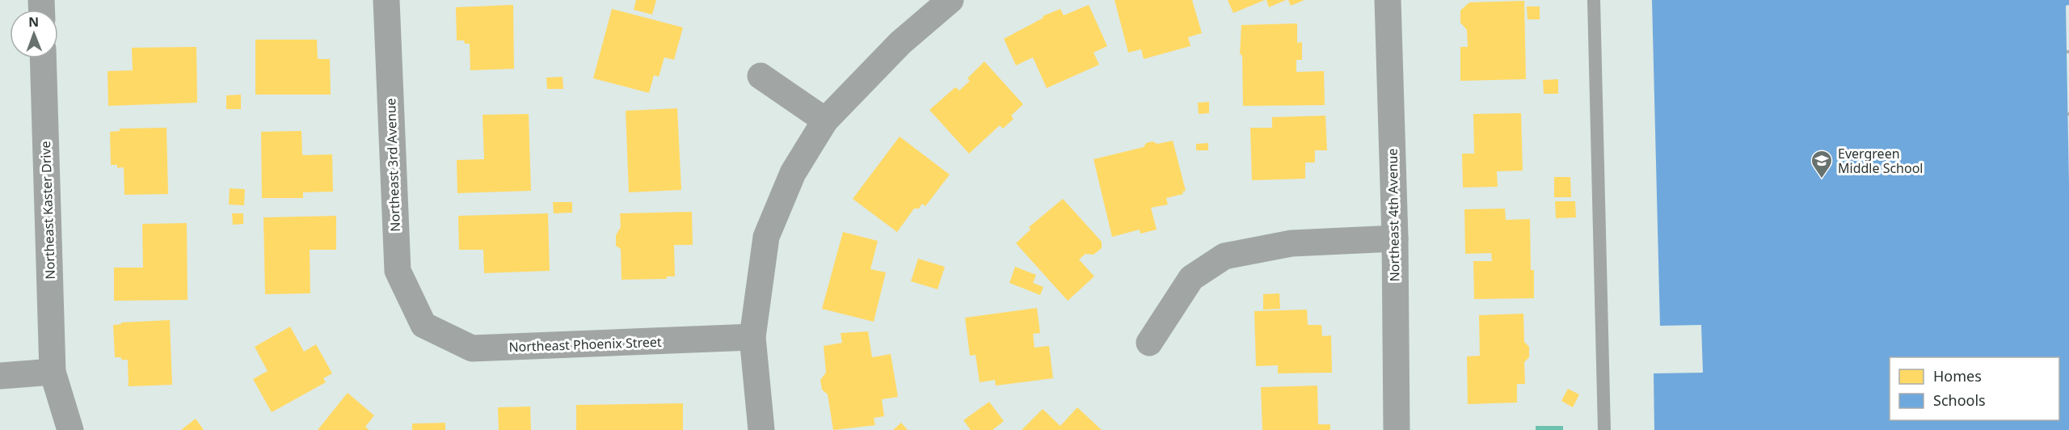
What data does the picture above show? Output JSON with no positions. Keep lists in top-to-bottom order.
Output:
{
  "streets": {
    "street": [
      "Northeast 3rd Avenue",
      "Northeast Kaster Drive",
      "Northeast 4th Avenue",
      "Northeast Phoenix Street"
    ]
  },
  "crossings": [
    ["Northeast 3rd Avenue", "Northeast Phoenix Street"]
  ],
  "places": {
    "school or university": ["Evergreen Middle School"]
  },
  "legend": ["Homes", "Schools"],
  "north": "top"
}
